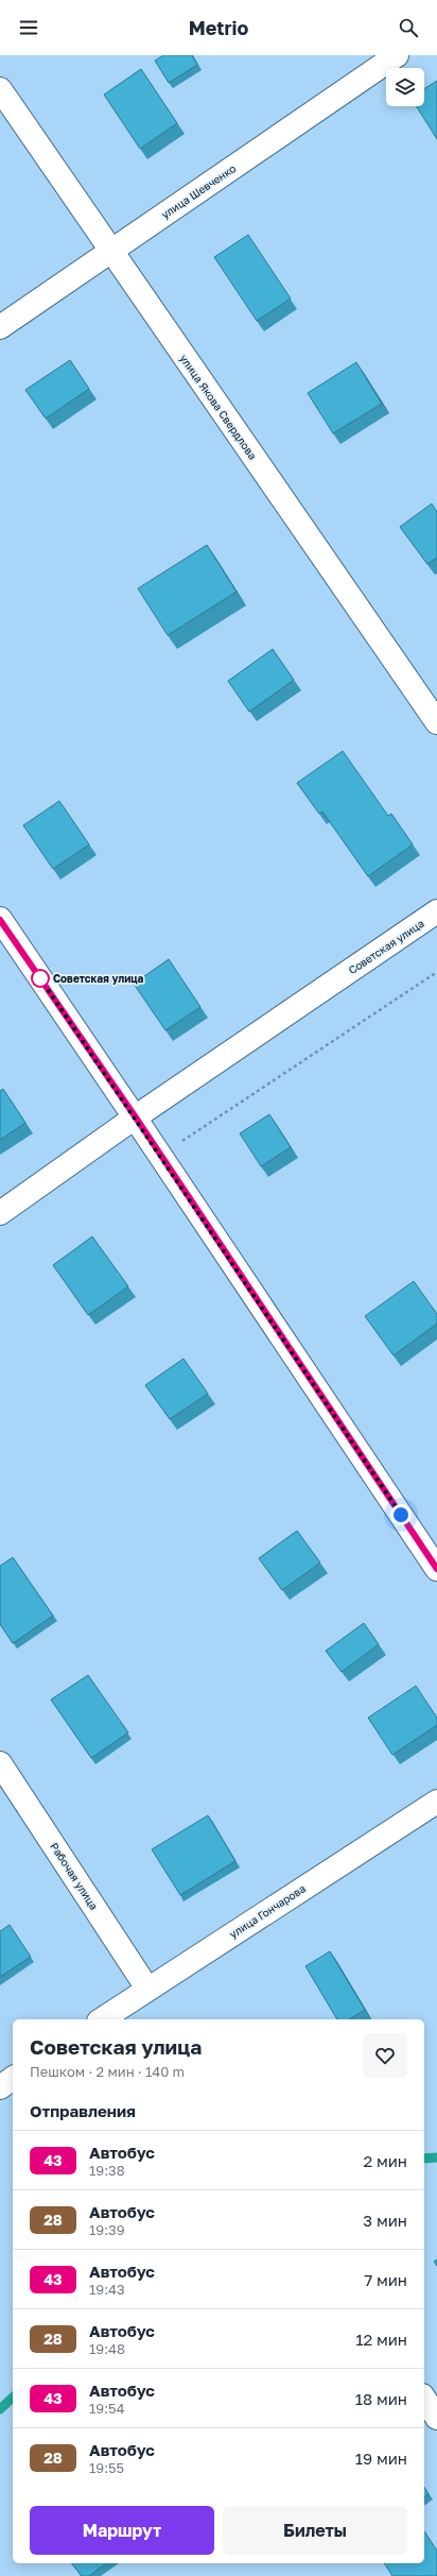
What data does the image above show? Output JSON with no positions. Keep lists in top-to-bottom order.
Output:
{
  "streets": {
    "street": [
      "улица Шевченко",
      "улица Якова Свердлова",
      "Советская улица",
      "Рабочая улица",
      "улица Гончарова"
    ]
  },
  "crossings": [
    ["улица Шевченко", "улица Якова Свердлова"],
    ["Рабочая улица", "улица Гончарова"]
  ],
  "places": ["Советская улица"],
  "lines": ["bus line 43"],
  "page": {
    "header": "Metrio",
    "heading": [
      ["Советская улица", "Пешком · 2 мин · 140 m"],
      "Отправления"
    ],
    "list": [
      {
        "mark": "43",
        "name": "Автобус",
        "note": "19:38",
        "value": "2 мин"
      },
      {
        "mark": "28",
        "name": "Автобус",
        "note": "19:39",
        "value": "3 мин"
      },
      {
        "mark": "43",
        "name": "Автобус",
        "note": "19:43",
        "value": "7 мин"
      },
      {
        "mark": "28",
        "name": "Автобус",
        "note": "19:48",
        "value": "12 мин"
      },
      {
        "mark": "43",
        "name": "Автобус",
        "note": "19:54",
        "value": "18 мин"
      },
      {
        "mark": "28",
        "name": "Автобус",
        "note": "19:55",
        "value": "19 мин"
      }
    ],
    "buttons": ["Маршрут", "Билеты"]
  }
}
